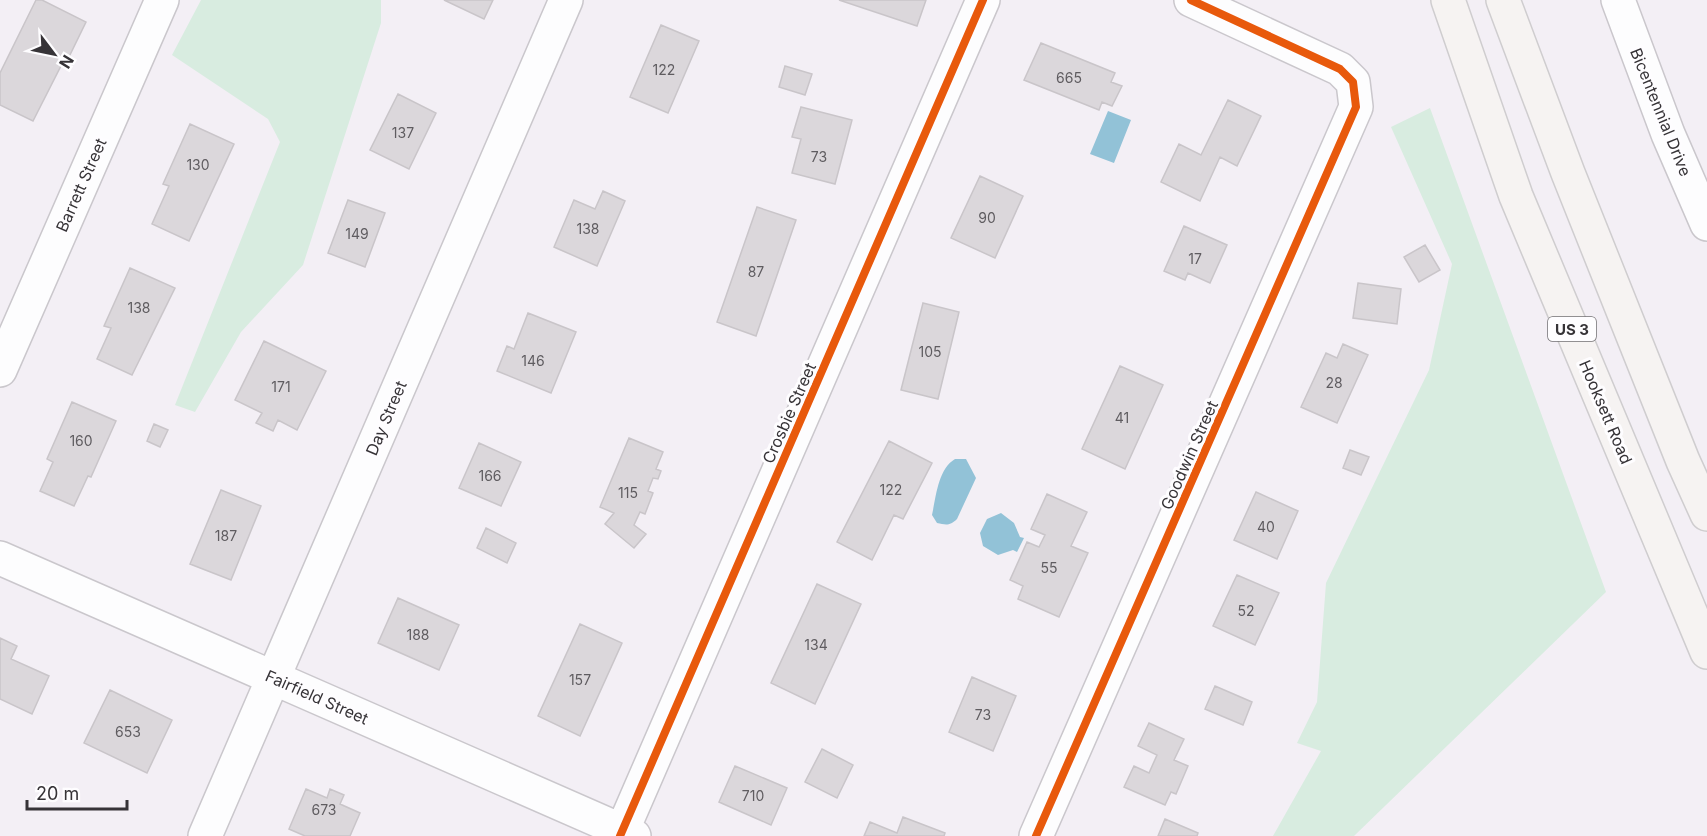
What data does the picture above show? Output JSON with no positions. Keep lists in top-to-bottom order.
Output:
{
  "streets": {
    "main road": ["US 3", "Hooksett Road"],
    "street": [
      "Bicentennial Drive",
      "Barrett Street",
      "Crosbie Street",
      "Day Street",
      "Goodwin Street",
      "Fairfield Street"
    ]
  },
  "crossings": [
    ["Crosbie Street", "Fairfield Street"],
    ["Day Street", "Fairfield Street"]
  ],
  "house_numbers": [
    "122",
    "665",
    "137",
    "73",
    "130",
    "90",
    "138",
    "149",
    "17",
    "87",
    "138",
    "105",
    "146",
    "28",
    "171",
    "41",
    "160",
    "166",
    "122",
    "115",
    "40",
    "187",
    "55",
    "52",
    "188",
    "134",
    "157",
    "73",
    "653",
    "710",
    "673"
  ],
  "scale_bar": "20 m",
  "north": "bottom right"
}
